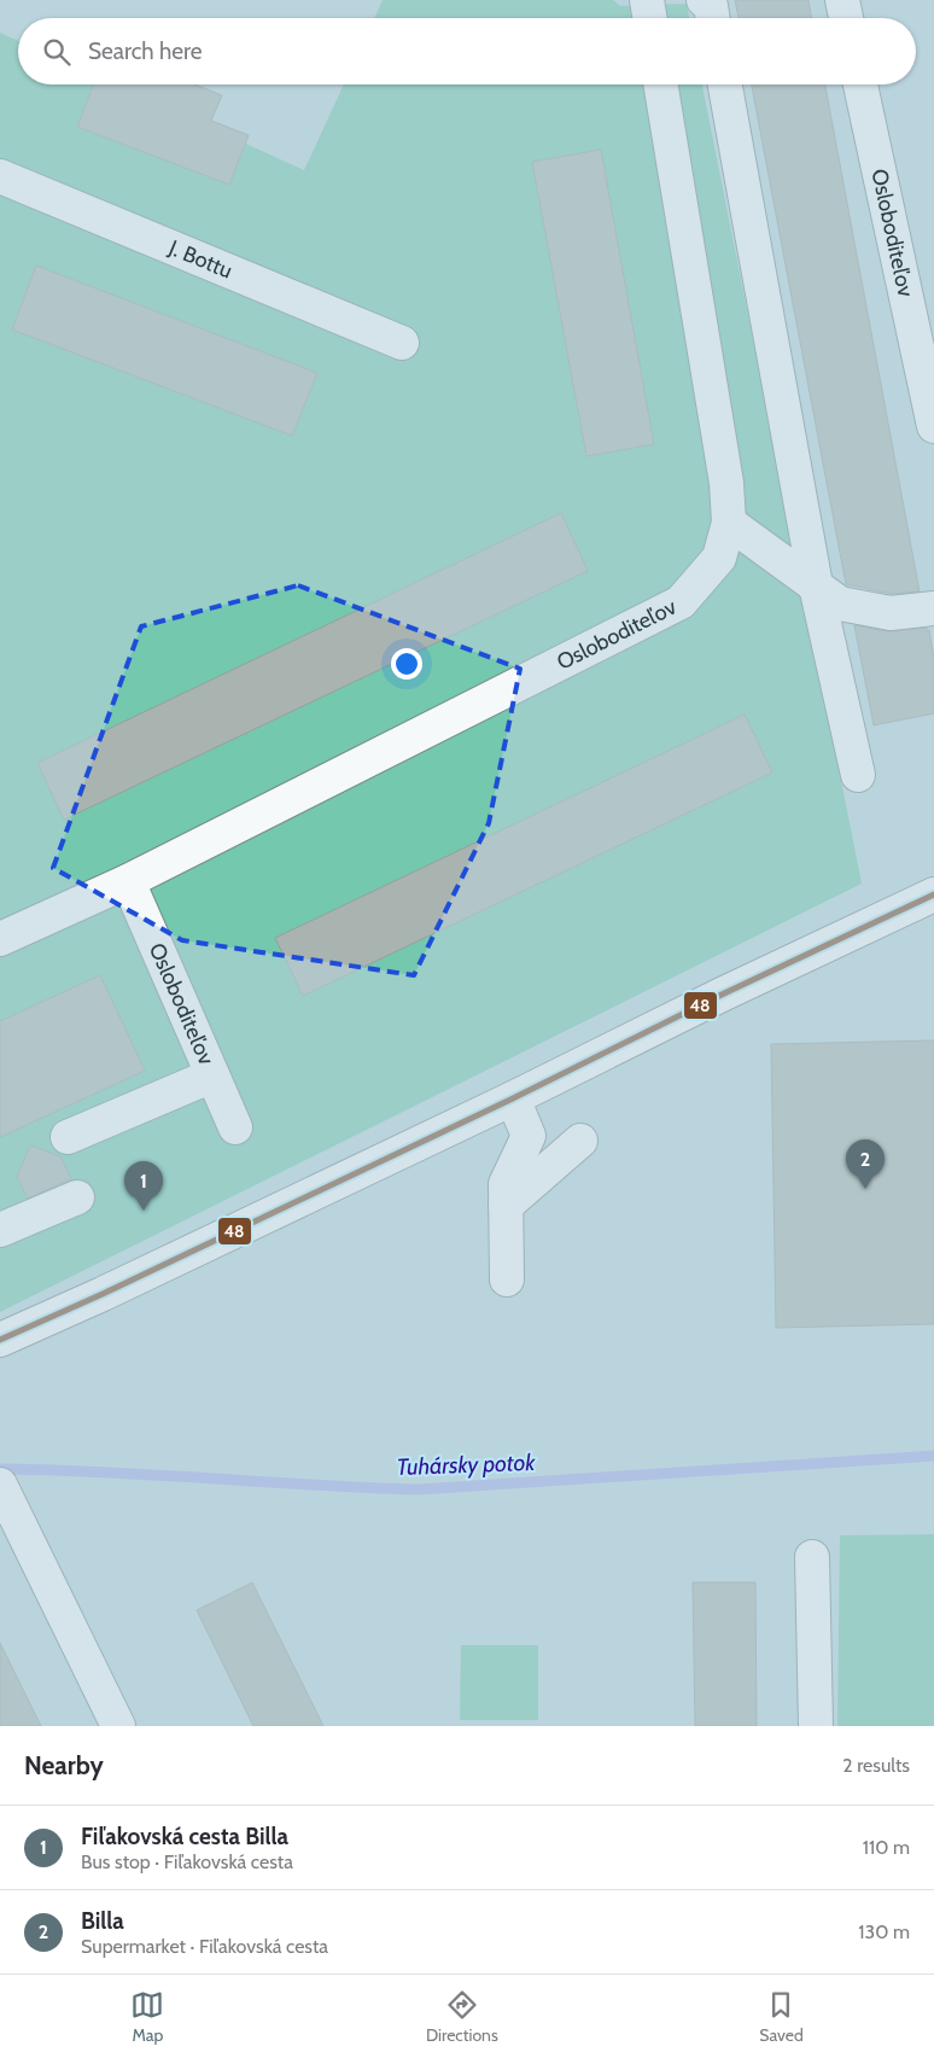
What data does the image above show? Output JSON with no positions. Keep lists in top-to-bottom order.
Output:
{
  "streets": {
    "street": ["Osloboditeľov", "J. Bottu"]
  },
  "water": ["Tuhársky potok"],
  "lines": ["transit line 48"],
  "page": {
    "search": "Search here",
    "pins": ["2", "1"],
    "heading": ["Nearby", "2 results"],
    "list": [
      {
        "mark": "1",
        "name": "Fiľakovská cesta Billa",
        "note": "Bus stop · Fiľakovská cesta",
        "value": "110 m"
      },
      {
        "mark": "2",
        "name": "Billa",
        "note": "Supermarket · Fiľakovská cesta",
        "value": "130 m"
      }
    ],
    "nav": ["Map", "Directions", "Saved"]
  }
}
